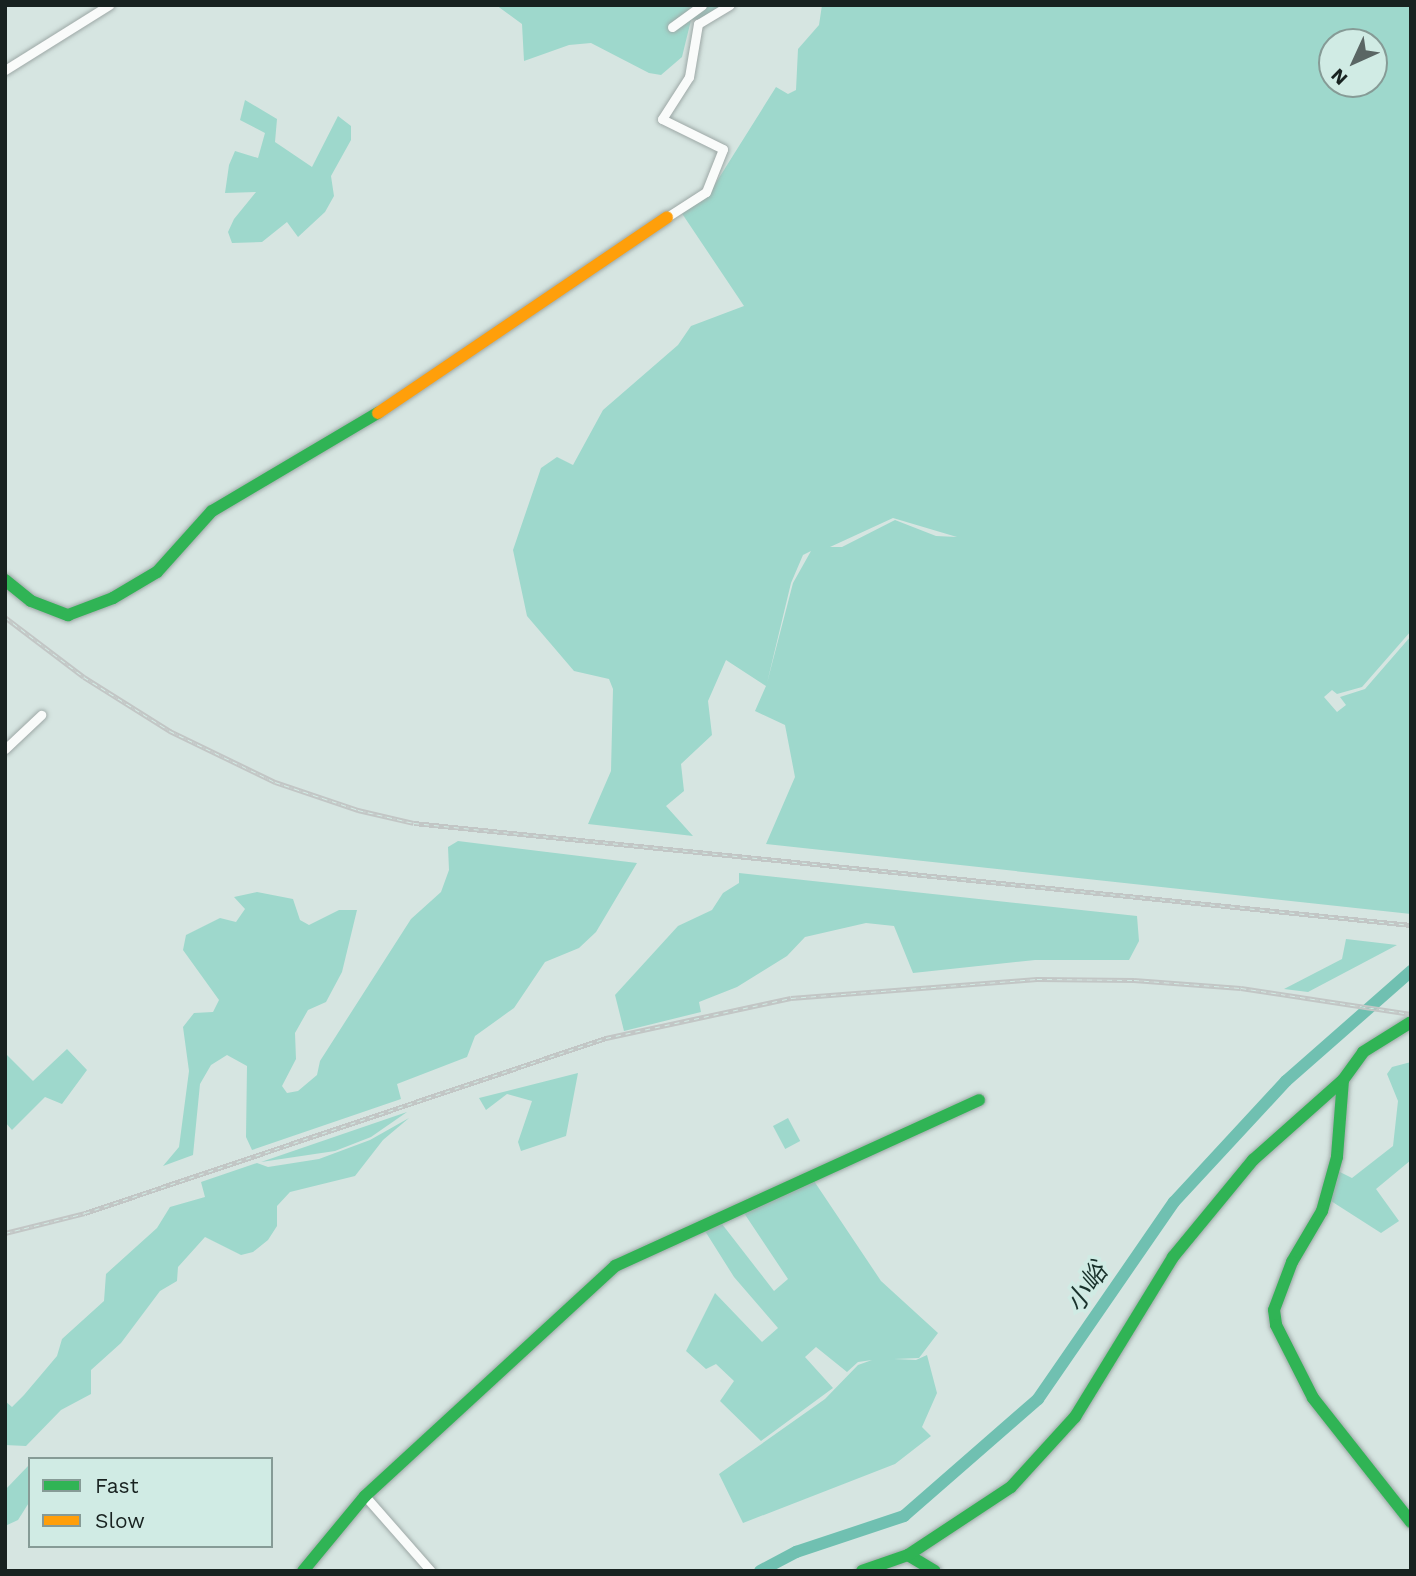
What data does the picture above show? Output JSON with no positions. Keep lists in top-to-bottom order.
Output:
{
  "water": ["小峪"],
  "legend": ["Fast", "Slow"],
  "north": "bottom left"
}
